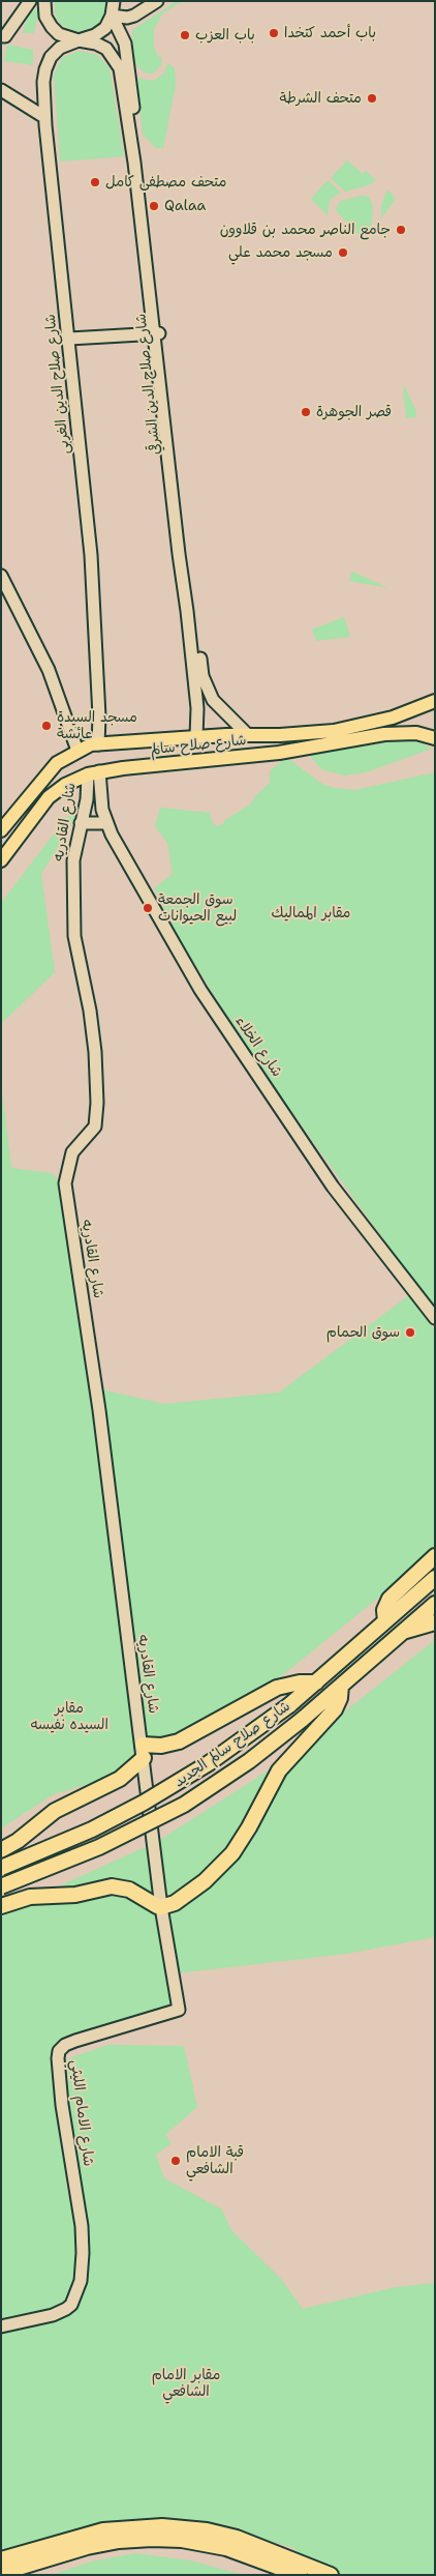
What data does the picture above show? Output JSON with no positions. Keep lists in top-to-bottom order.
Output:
{
  "streets": {
    "highway": ["شارع صلاح سالم الجديد"],
    "main road": [
      "شارع صلاح الدين الغربى",
      "شارع صلاح الدين الشرقي",
      "شارع صلاح سالم",
      "شارع القادريه",
      "شارع الخلاء",
      "شارع الامام الليثي"
    ]
  },
  "crossings": [
    ["شارع صلاح الدين الغربى", "شارع صلاح الدين الشرقي"],
    ["شارع صلاح الدين الغربى", "شارع صلاح سالم"],
    ["شارع صلاح الدين الشرقي", "شارع صلاح سالم"],
    ["شارع صلاح سالم", "شارع القادريه"],
    ["شارع صلاح سالم", "شارع الخلاء"],
    ["شارع القادريه", "شارع الخلاء"],
    ["شارع القادريه", "شارع الامام الليثي"]
  ],
  "parks": ["مقابر المماليك", "مقابر السيده نفيسه", "مقابر الامام الشافعي"],
  "places": [
    "باب أحمد كتخدا",
    "باب العزب",
    "متحف الشرطة",
    "متحف مصطفى كامل",
    "Qalaa",
    "جامع الناصر محمد بن قلاوون",
    "مسجد محمد علي",
    "قصر الجوهرة",
    "مسجد السيدة عائشة",
    "سوق الجمعة لبيع الحيوانات",
    "سوق الحمام",
    "قبة الامام الشافعي"
  ]
}
